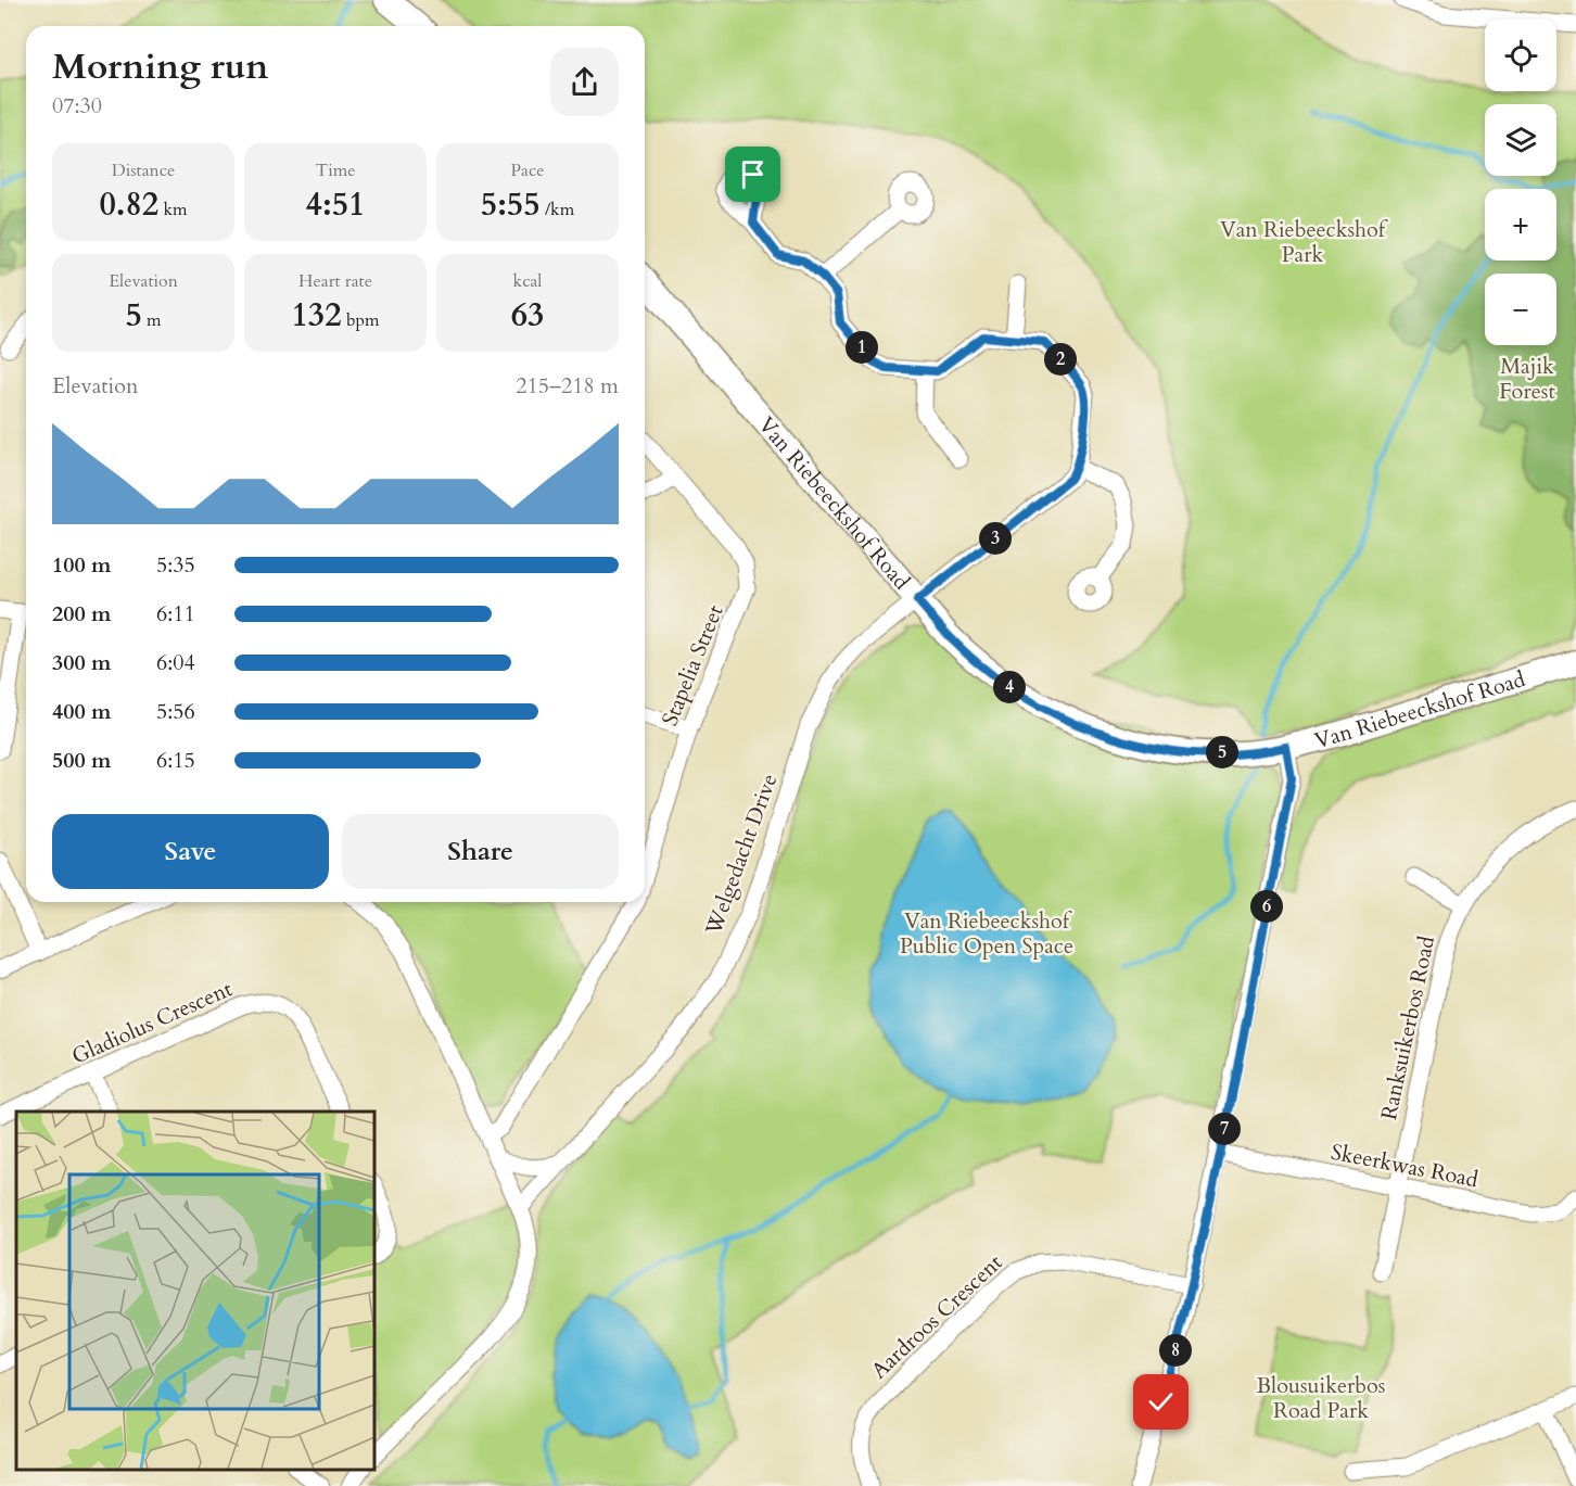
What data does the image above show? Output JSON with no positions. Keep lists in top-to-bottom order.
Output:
{
  "streets": {
    "street": [
      "Van Riebeeckshof Road",
      "Stapelia Street",
      "Welgedacht Drive",
      "Gladiolus Crescent",
      "Ranksuikerbos Road",
      "Skeerkwas Road",
      "Aardroos Crescent"
    ]
  },
  "crossings": [
    ["Van Riebeeckshof Road", "Welgedacht Drive"],
    ["Ranksuikerbos Road", "Skeerkwas Road"]
  ],
  "parks": [
    "Van Riebeeckshof Park",
    "Majik Forest",
    "Van Riebeeckshof Public Open Space",
    "Blousuikerbos Road Park"
  ],
  "page": {
    "map_buttons": ["+", "−"],
    "heading": ["Morning run", "07:30"],
    "stats": [
      ["Distance", "0.82 km"],
      ["Time", "4:51"],
      ["Pace", "5:55 /km"],
      ["Elevation", "5 m"],
      ["Heart rate", "132 bpm"],
      ["kcal", "63"]
    ],
    "pins": [
      "1",
      "2",
      "3",
      "4",
      "5",
      "6",
      "7",
      "8"
    ],
    "chart": ["Elevation", "215–218 m"],
    "list": [
      {
        "name": "100 m",
        "note": "5:35"
      },
      {
        "name": "200 m",
        "note": "6:11"
      },
      {
        "name": "300 m",
        "note": "6:04"
      },
      {
        "name": "400 m",
        "note": "5:56"
      },
      {
        "name": "500 m",
        "note": "6:15"
      }
    ],
    "buttons": ["Save", "Share"]
  }
}
